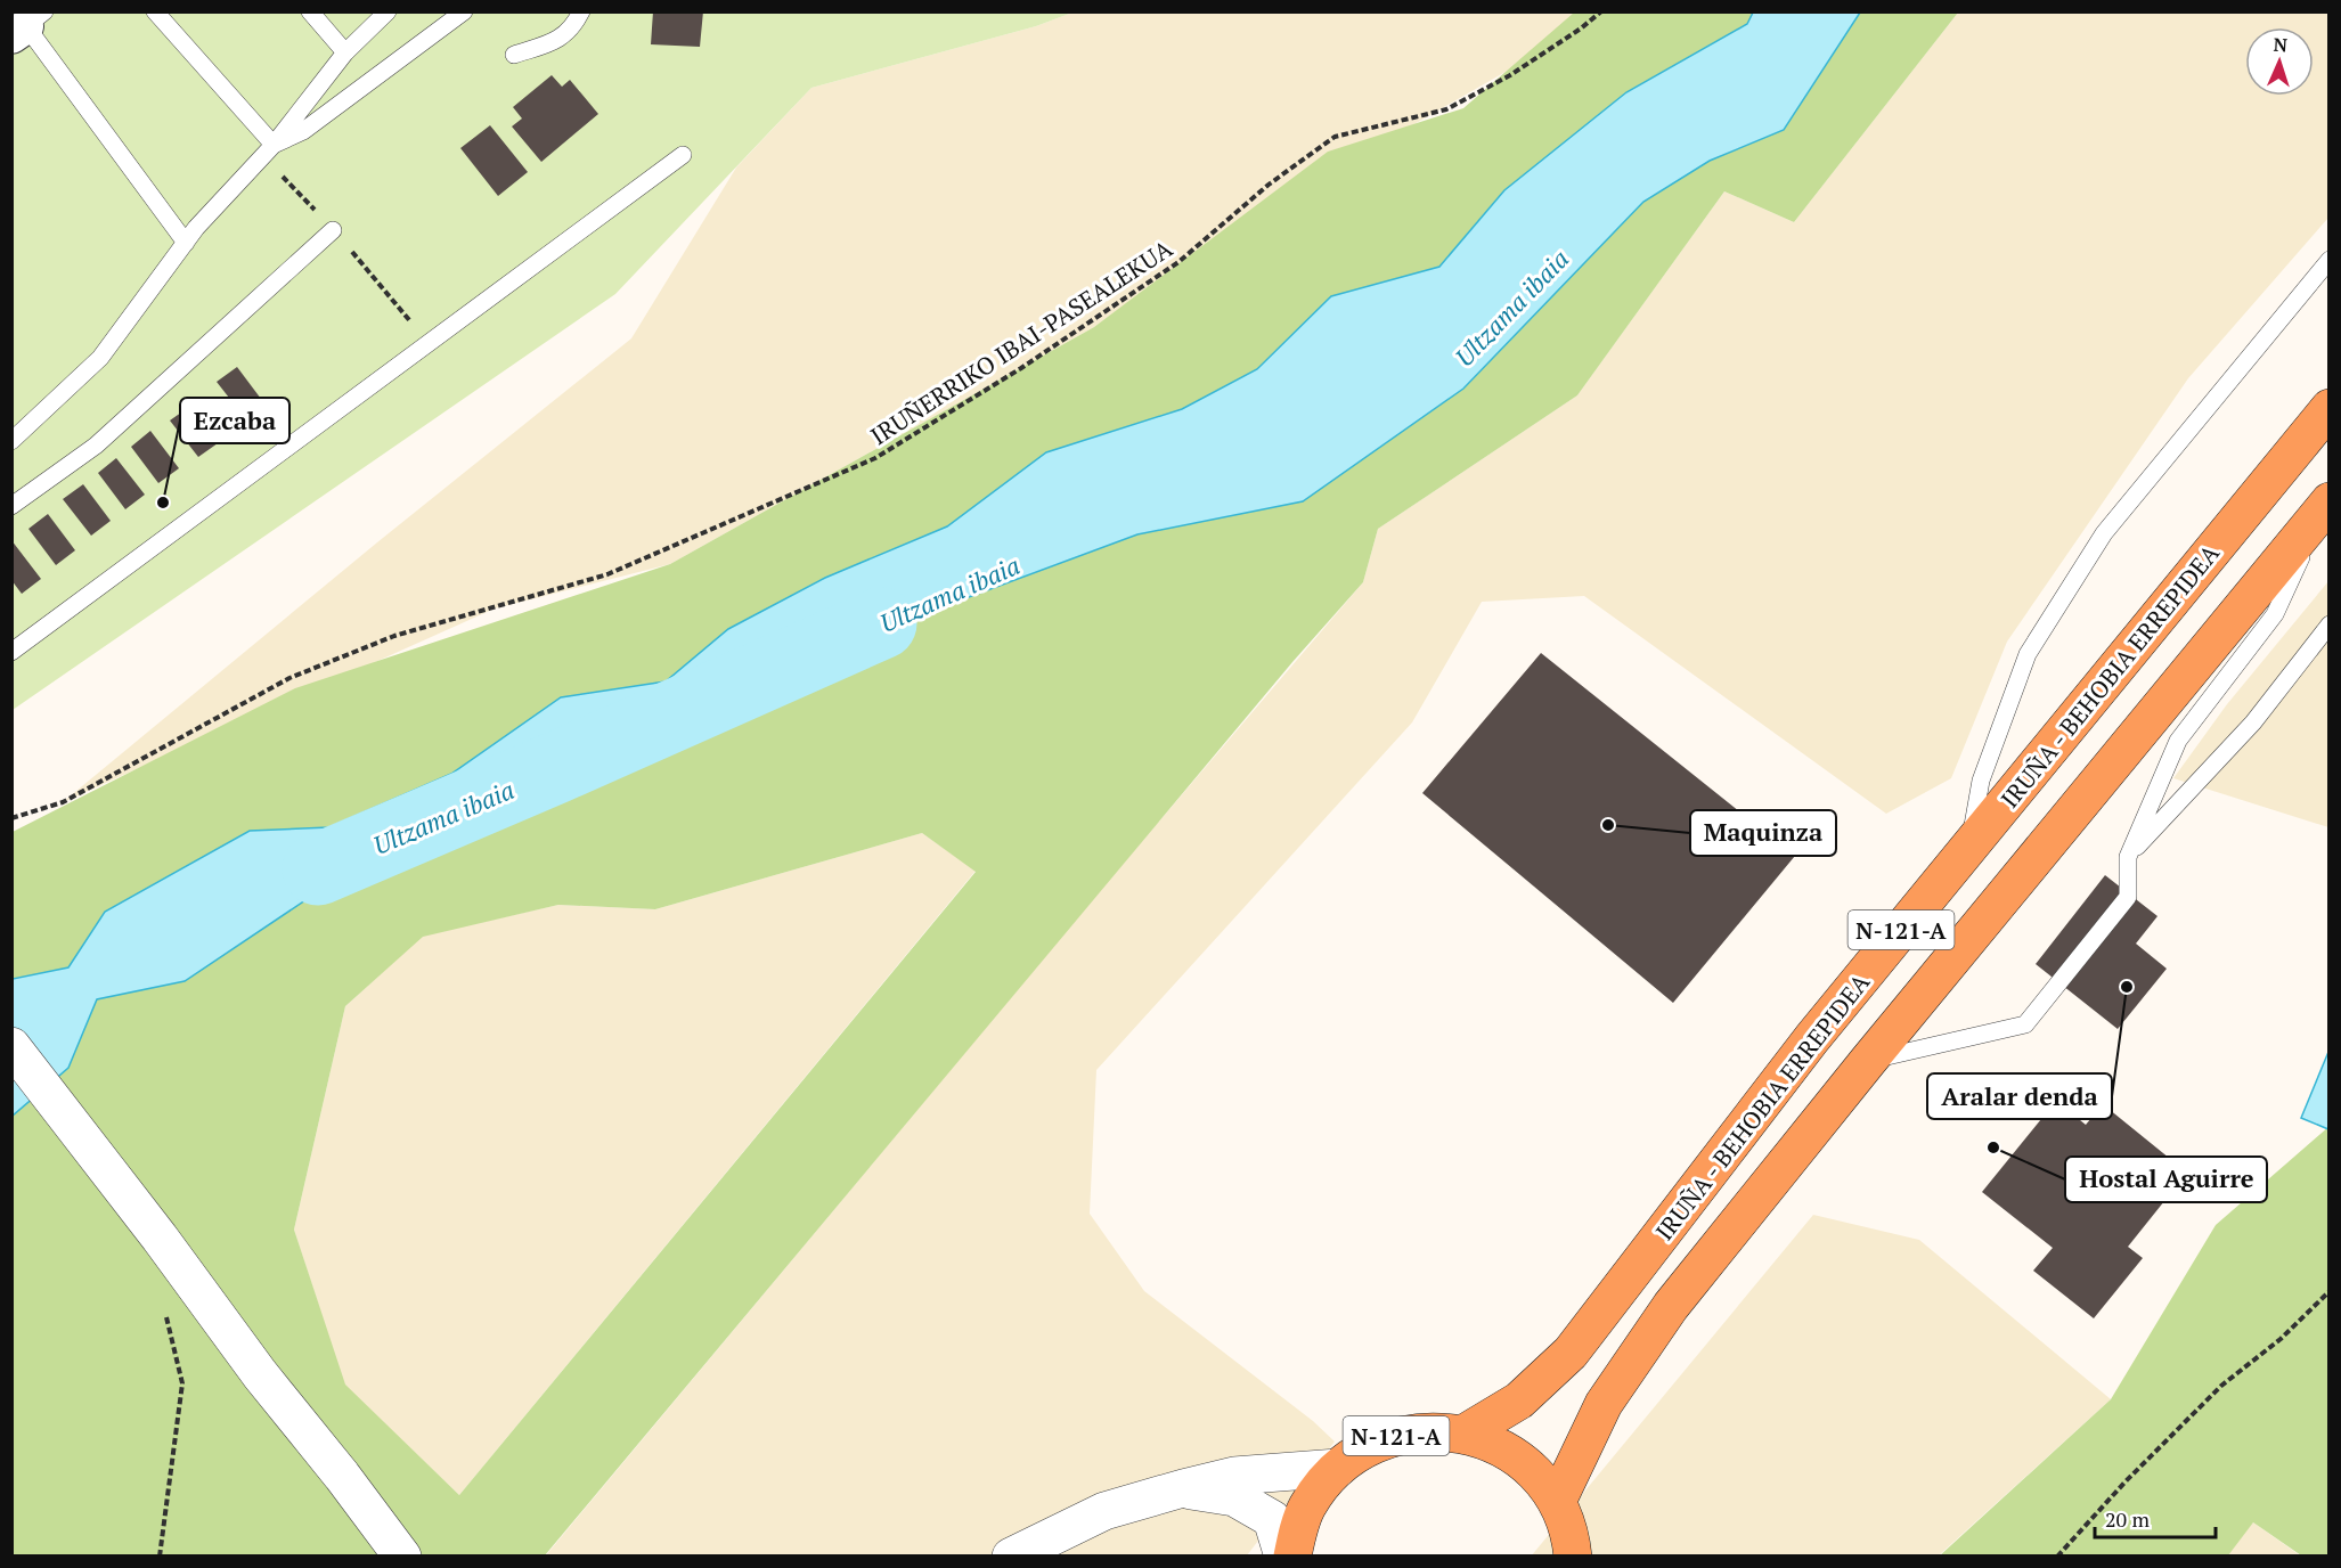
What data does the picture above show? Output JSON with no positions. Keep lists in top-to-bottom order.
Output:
{
  "streets": {
    "highway": ["IRUÑA - BEHOBIA ERREPIDEA", "N-121-A"],
    "path": ["IRUÑERRIKO IBAI-PASEALEKUA"]
  },
  "crossings": [
    ["IRUÑA - BEHOBIA ERREPIDEA", "N-121-A"]
  ],
  "water": ["Ultzama ibaia"],
  "places": [
    "Ezcaba",
    "Maquinza",
    "Aralar denda",
    "Hostal Aguirre"
  ],
  "scale_bar": "20 m",
  "north": "top"
}
